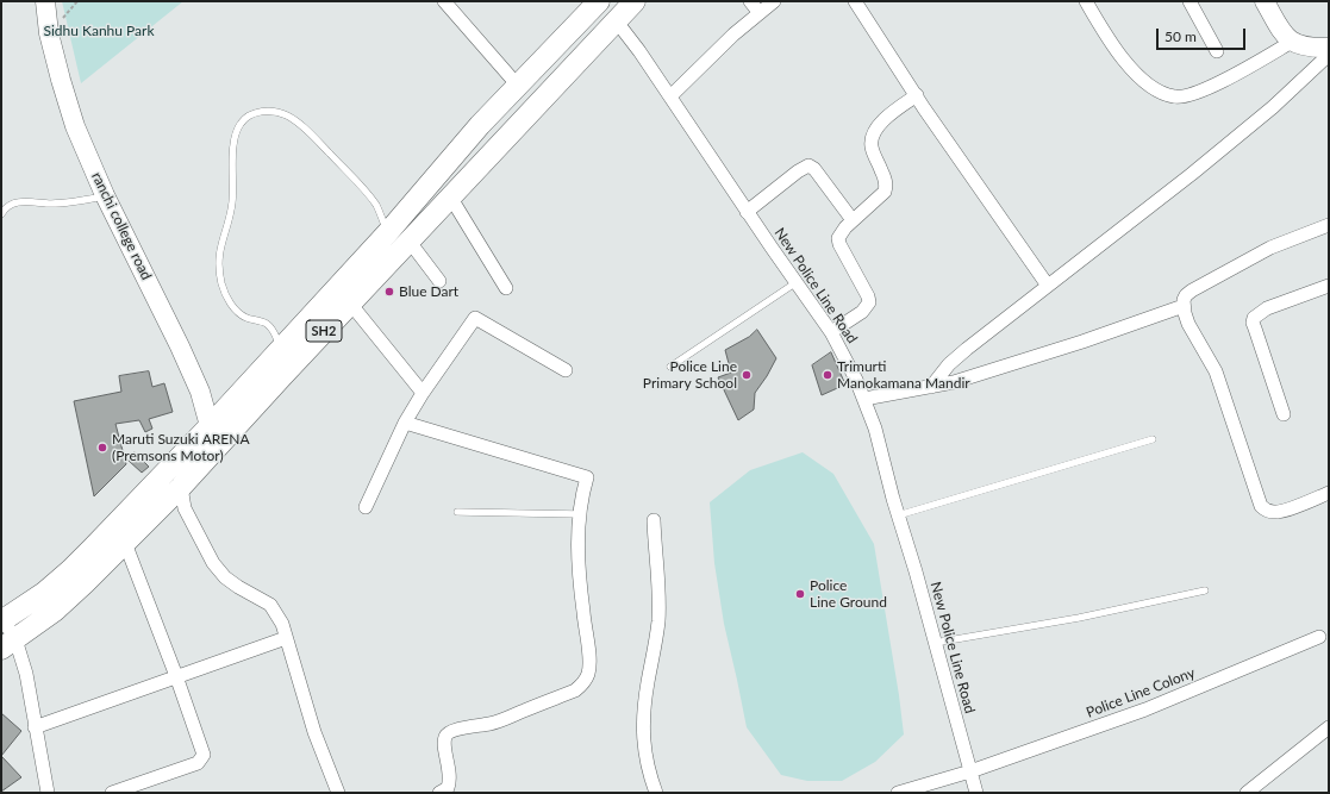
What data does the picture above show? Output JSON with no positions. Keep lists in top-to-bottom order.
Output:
{
  "streets": {
    "main road": ["SH2"],
    "street": ["ranchi college road", "New Police Line Road", "Police Line Colony"]
  },
  "crossings": [
    ["ranchi college road", "SH2"],
    ["New Police Line Road", "SH2"],
    ["New Police Line Road", "Police Line Colony"]
  ],
  "parks": ["Sidhu Kanhu Park"],
  "places": [
    "Blue Dart",
    "Police Line Primary School",
    "Trimurti Manokamana Mandir",
    "Maruti Suzuki ARENA (Premsons Motor)",
    "Police Line Ground"
  ],
  "scale_bar": "50 m"
}
